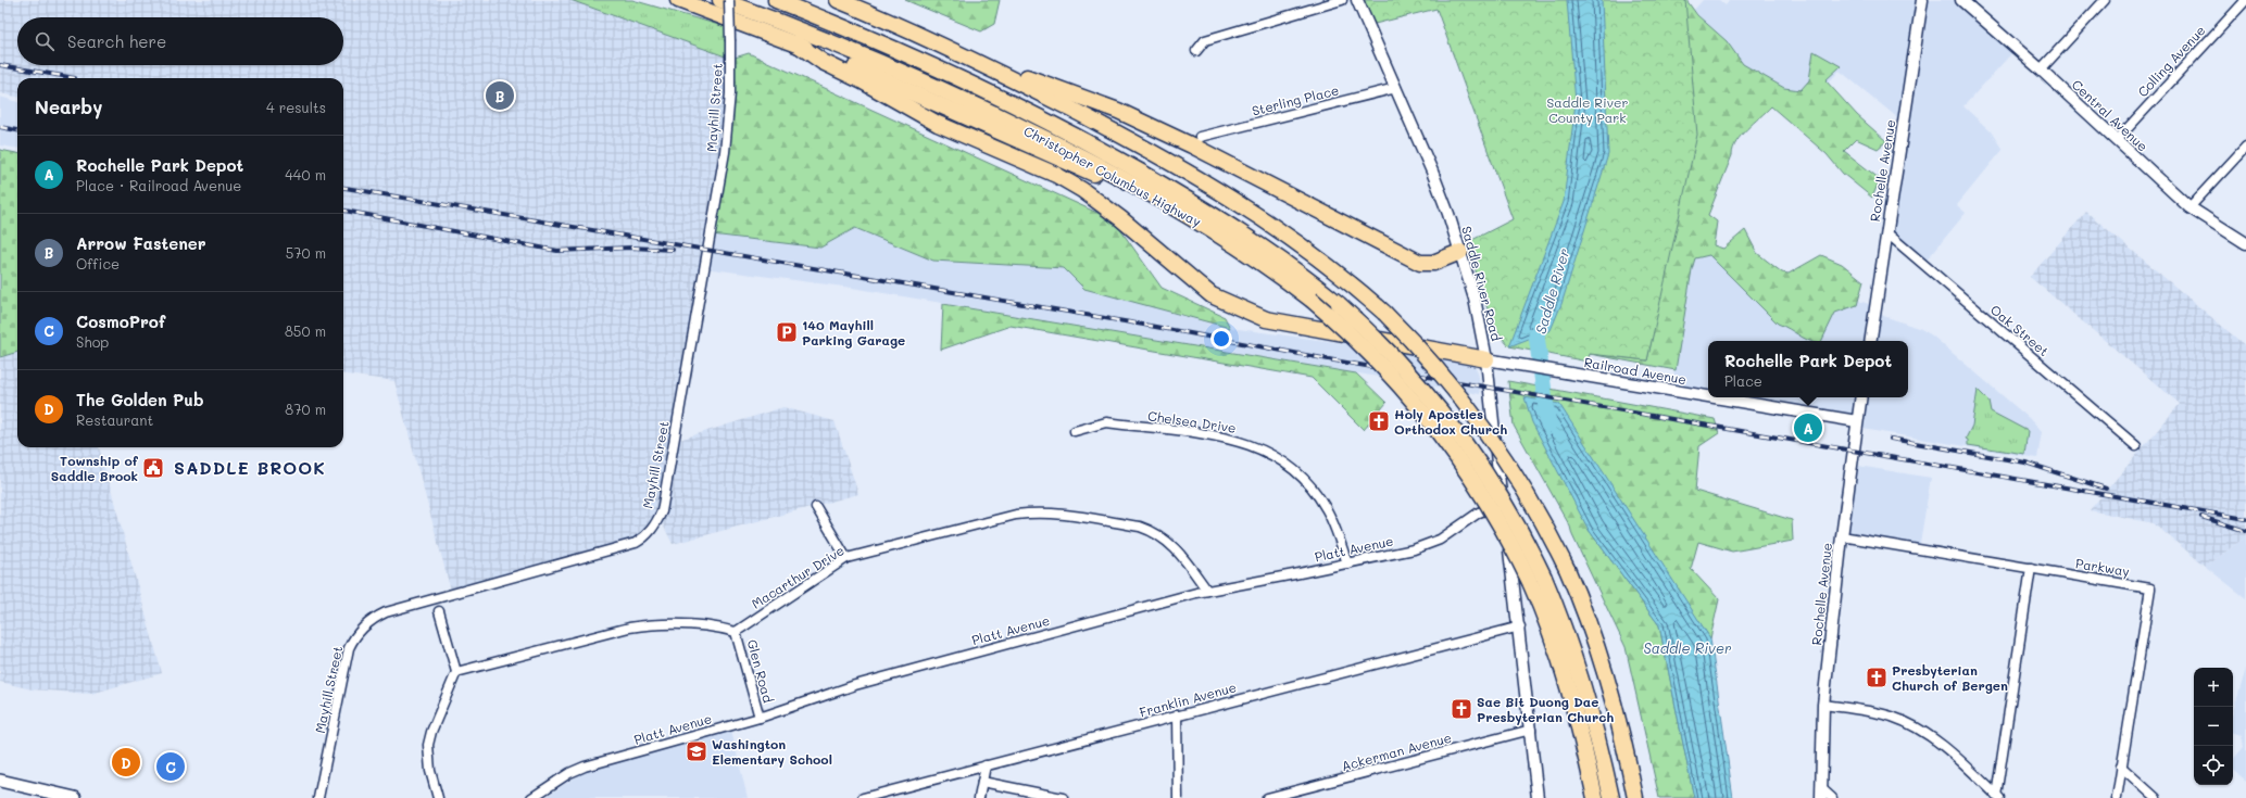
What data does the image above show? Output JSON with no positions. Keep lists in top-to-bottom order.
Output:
{
  "streets": {
    "highway": ["Christopher Columbus Highway"],
    "street": [
      "Colling Avenue",
      "Sterling Place",
      "Mayhill Street",
      "Central Avenue",
      "Rochelle Avenue",
      "Saddle River Road",
      "Oak Street",
      "Railroad Avenue",
      "Chelsea Drive",
      "Platt Avenue",
      "Parkway",
      "Macarthur Drive",
      "Glen Road",
      "Franklin Avenue",
      "Ackerman Avenue"
    ]
  },
  "crossings": [
    ["Colling Avenue", "Central Avenue"],
    ["Sterling Place", "Saddle River Road"],
    ["Rochelle Avenue", "Oak Street"],
    ["Rochelle Avenue", "Railroad Avenue"],
    ["Rochelle Avenue", "Parkway"],
    ["Saddle River Road", "Railroad Avenue"],
    ["Saddle River Road", "Platt Avenue"],
    ["Saddle River Road", "Franklin Avenue"],
    ["Saddle River Road", "Ackerman Avenue"],
    ["Chelsea Drive", "Platt Avenue"],
    ["Platt Avenue", "Macarthur Drive"],
    ["Platt Avenue", "Glen Road"],
    ["Macarthur Drive", "Glen Road"]
  ],
  "districts": ["SADDLE BROOK"],
  "water": ["Saddle River"],
  "parks": ["Saddle River County Park"],
  "places": {
    "parking": ["140 Mayhill Parking Garage"],
    "church": ["Holy Apostles Orthodox Church", "Presbyterian Church of Bergen", "Sae Bit Duong Dae Presbyterian Church"],
    "public building": ["Township of Saddle Brook"],
    "school or university": ["Washington Elementary School"]
  },
  "page": {
    "search": "Search here",
    "heading": ["Nearby", "4 results"],
    "pins": [
      "B",
      "A",
      "D",
      "C"
    ],
    "list": [
      {
        "mark": "A",
        "name": "Rochelle Park Depot",
        "note": "Place · Railroad Avenue",
        "value": "440 m"
      },
      {
        "mark": "B",
        "name": "Arrow Fastener",
        "note": "Office",
        "value": "570 m"
      },
      {
        "mark": "C",
        "name": "CosmoProf",
        "note": "Shop",
        "value": "850 m"
      },
      {
        "mark": "D",
        "name": "The Golden Pub",
        "note": "Restaurant",
        "value": "870 m"
      }
    ],
    "popup": ["Rochelle Park Depot", "Place"],
    "map_buttons": ["+", "−"]
  }
}
